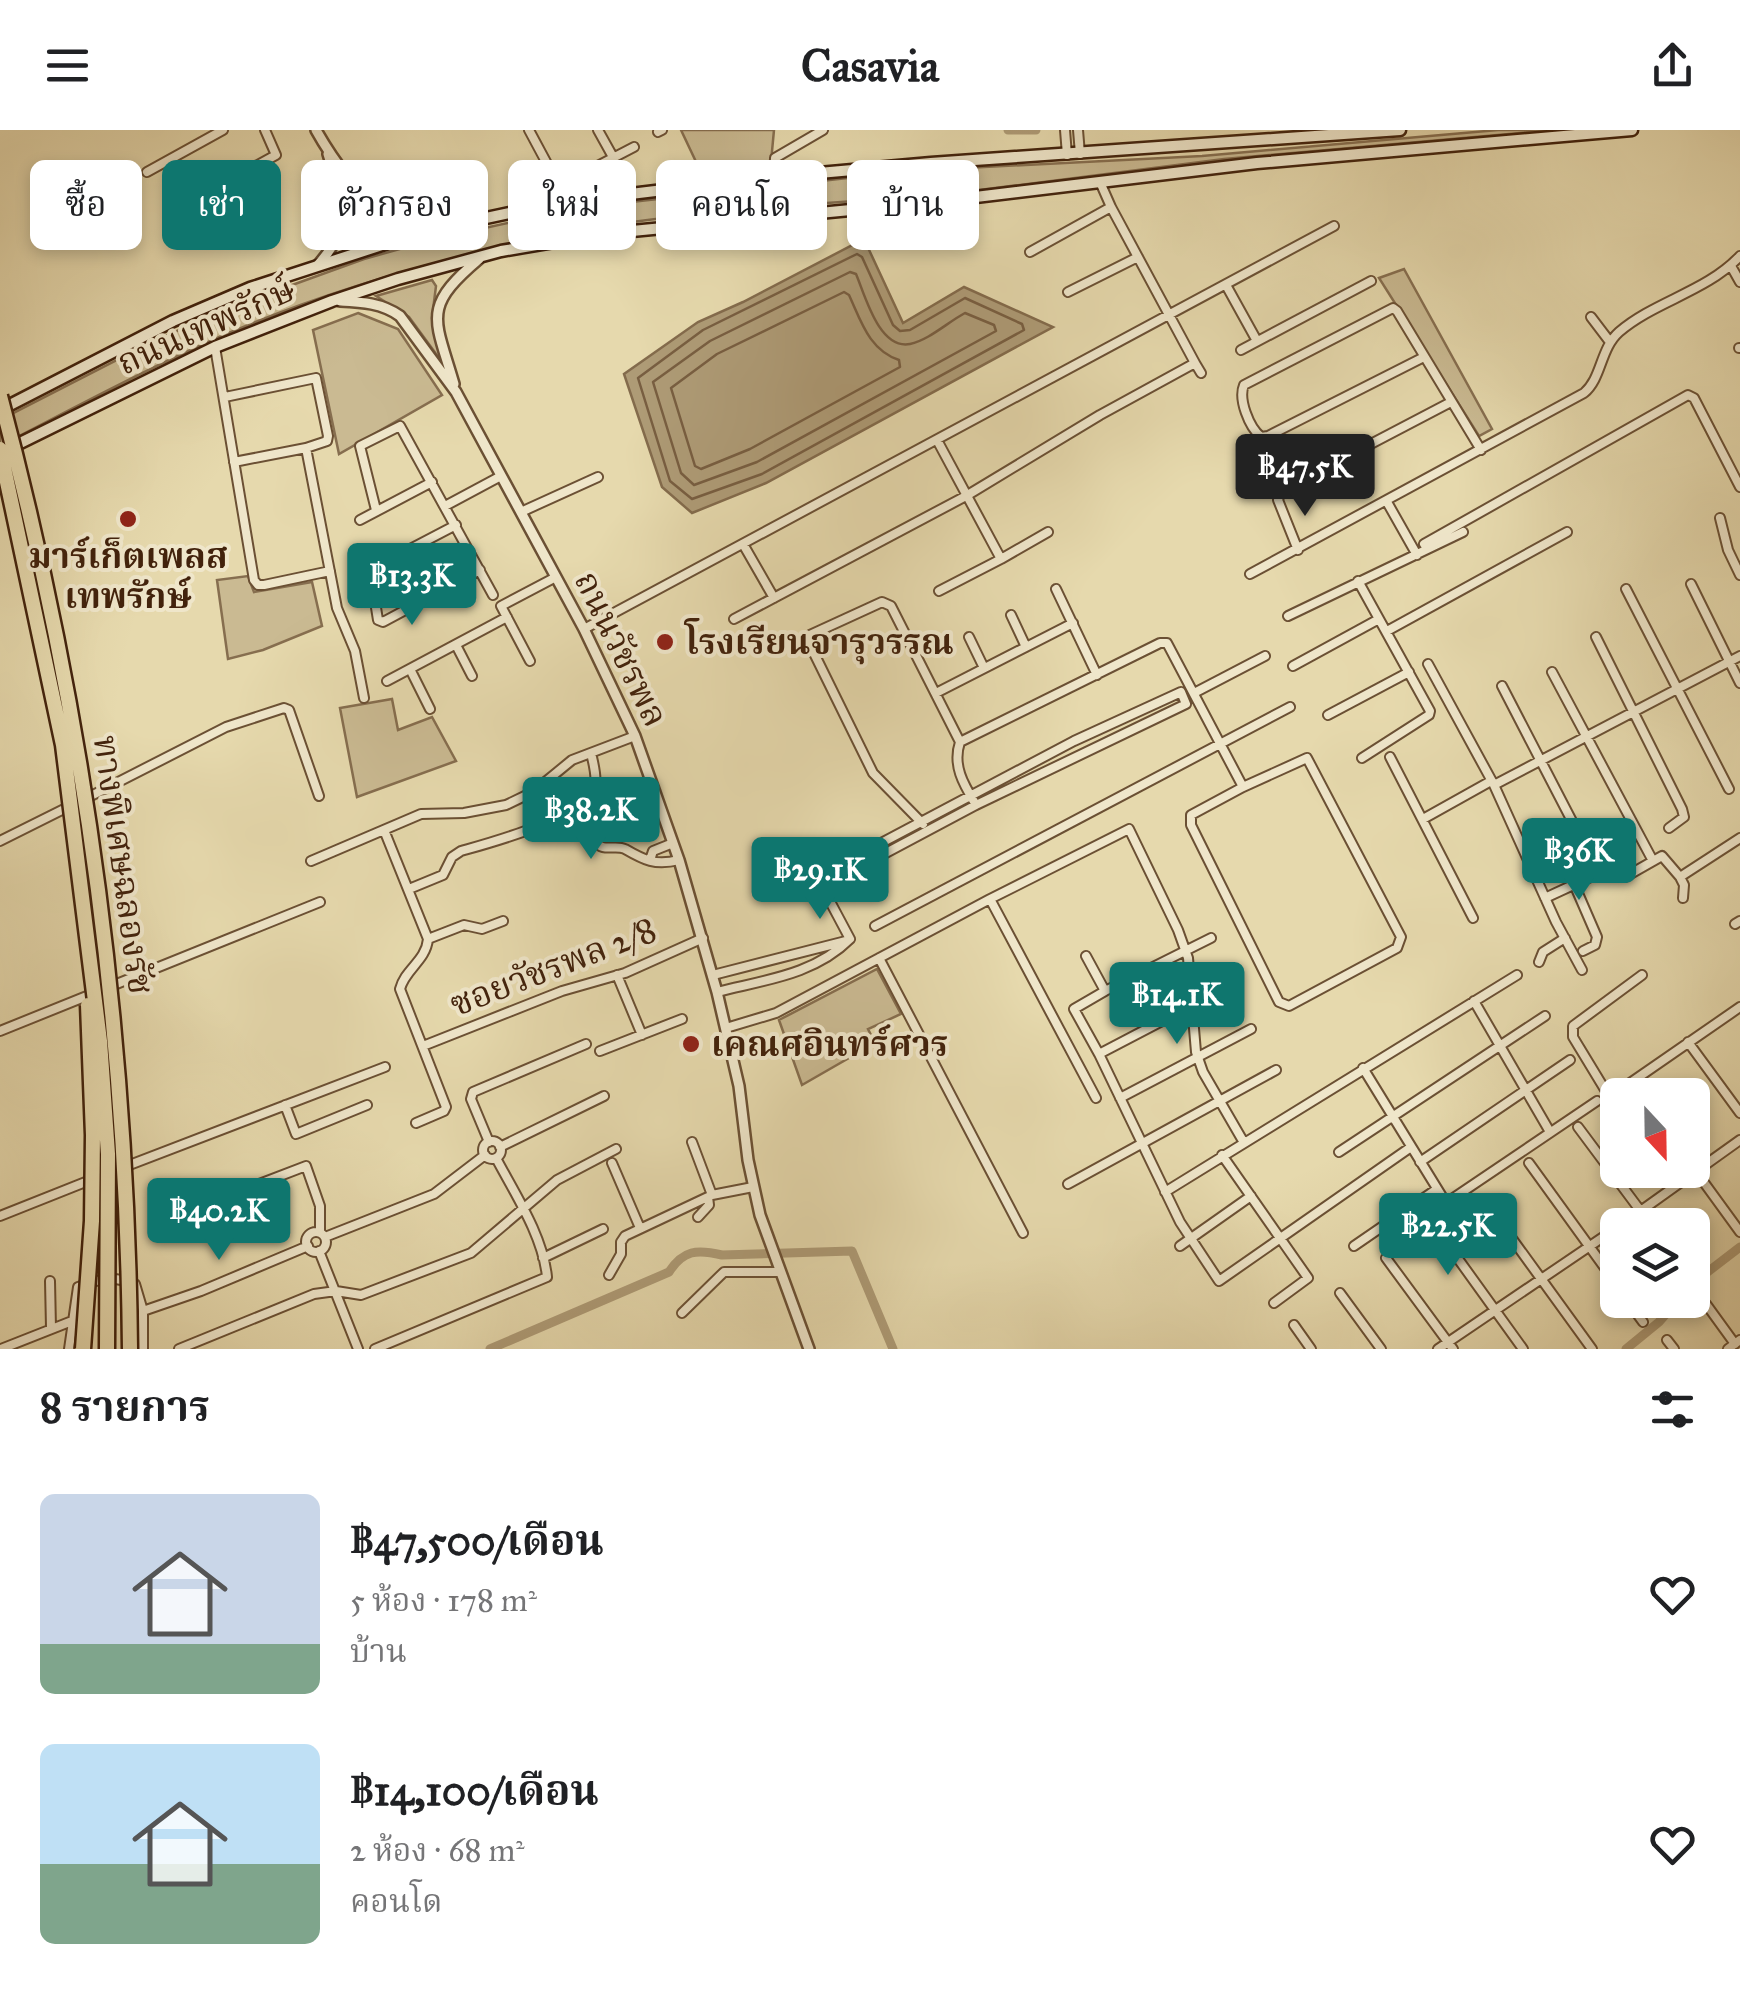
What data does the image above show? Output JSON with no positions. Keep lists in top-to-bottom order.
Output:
{
  "streets": {
    "highway": ["ทางพิเศษฉลองรัช"],
    "main road": ["ถนนเทพรักษ์"],
    "street": ["ถนนวัชรพล", "ซอยวัชรพล 2/8"]
  },
  "crossings": [
    ["ถนนเทพรักษ์", "ถนนวัชรพล"],
    ["ถนนเทพรักษ์", "ทางพิเศษฉลองรัช"],
    ["ถนนวัชรพล", "ซอยวัชรพล 2/8"]
  ],
  "places": ["มาร์เก็ตเพลส เทพรักษ์", "โรงเรียนจารุวรรณ", "เคณศอินทร์ศวร"],
  "north": "bottom",
  "page": {
    "header": "Casavia",
    "chip": [
      "ซื้อ",
      "เช่า",
      "ตัวกรอง",
      "ใหม่",
      "คอนโด",
      "บ้าน"
    ],
    "price": [
      "฿47.5K",
      "฿13.3K",
      "฿38.2K",
      "฿36K",
      "฿29.1K",
      "฿14.1K",
      "฿40.2K",
      "฿22.5K"
    ],
    "heading": "8 รายการ",
    "list": [
      {
        "name": "฿47,500/เดือน",
        "note": "5 ห้อง · 178 m² · บ้าน"
      },
      {
        "name": "฿14,100/เดือน",
        "note": "2 ห้อง · 68 m² · คอนโด"
      }
    ]
  }
}
